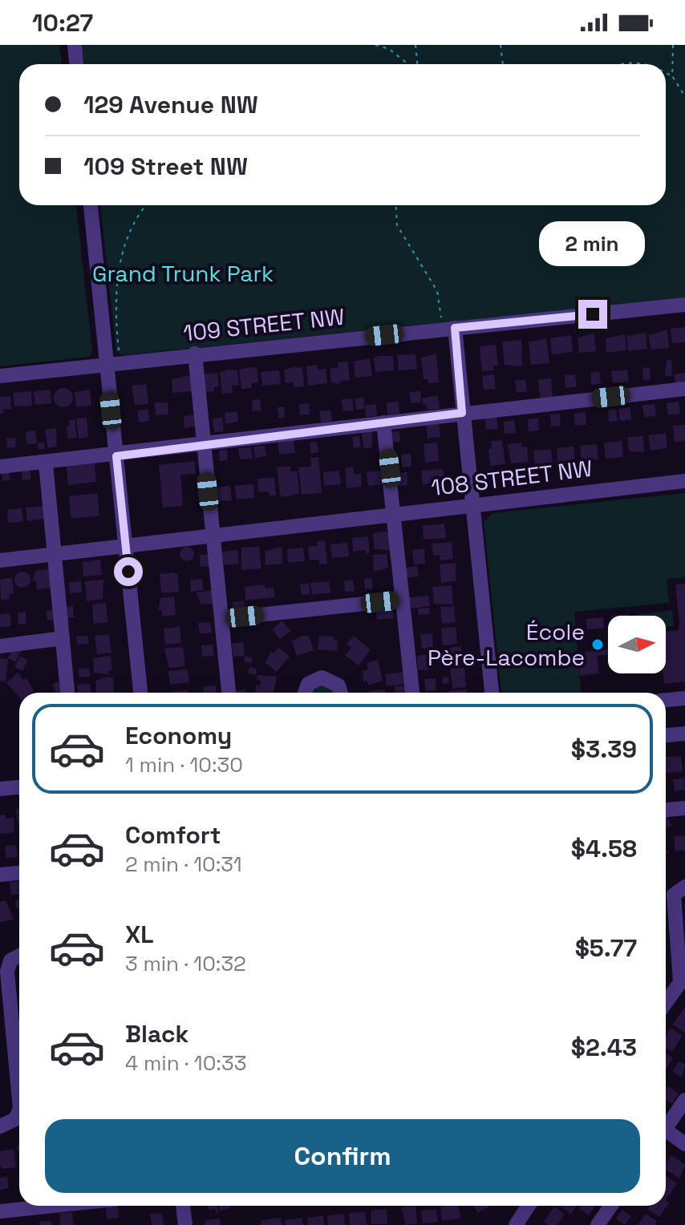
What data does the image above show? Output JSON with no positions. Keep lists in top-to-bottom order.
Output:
{
  "streets": {
    "street": ["109 STREET NW", "108 STREET NW"]
  },
  "parks": ["Grand Trunk Park"],
  "places": ["École Père-Lacombe"],
  "north": "right",
  "page": {
    "status": "10:27",
    "banner": ["129 Avenue NW", "109 Street NW"],
    "bubble": "2 min",
    "list": [
      {
        "name": "Economy",
        "note": "1 min · 10:30",
        "value": "$3.39"
      },
      {
        "name": "Comfort",
        "note": "2 min · 10:31",
        "value": "$4.58"
      },
      {
        "name": "XL",
        "note": "3 min · 10:32",
        "value": "$5.77"
      },
      {
        "name": "Black",
        "note": "4 min · 10:33",
        "value": "$2.43"
      }
    ],
    "buttons": "Confirm"
  }
}
